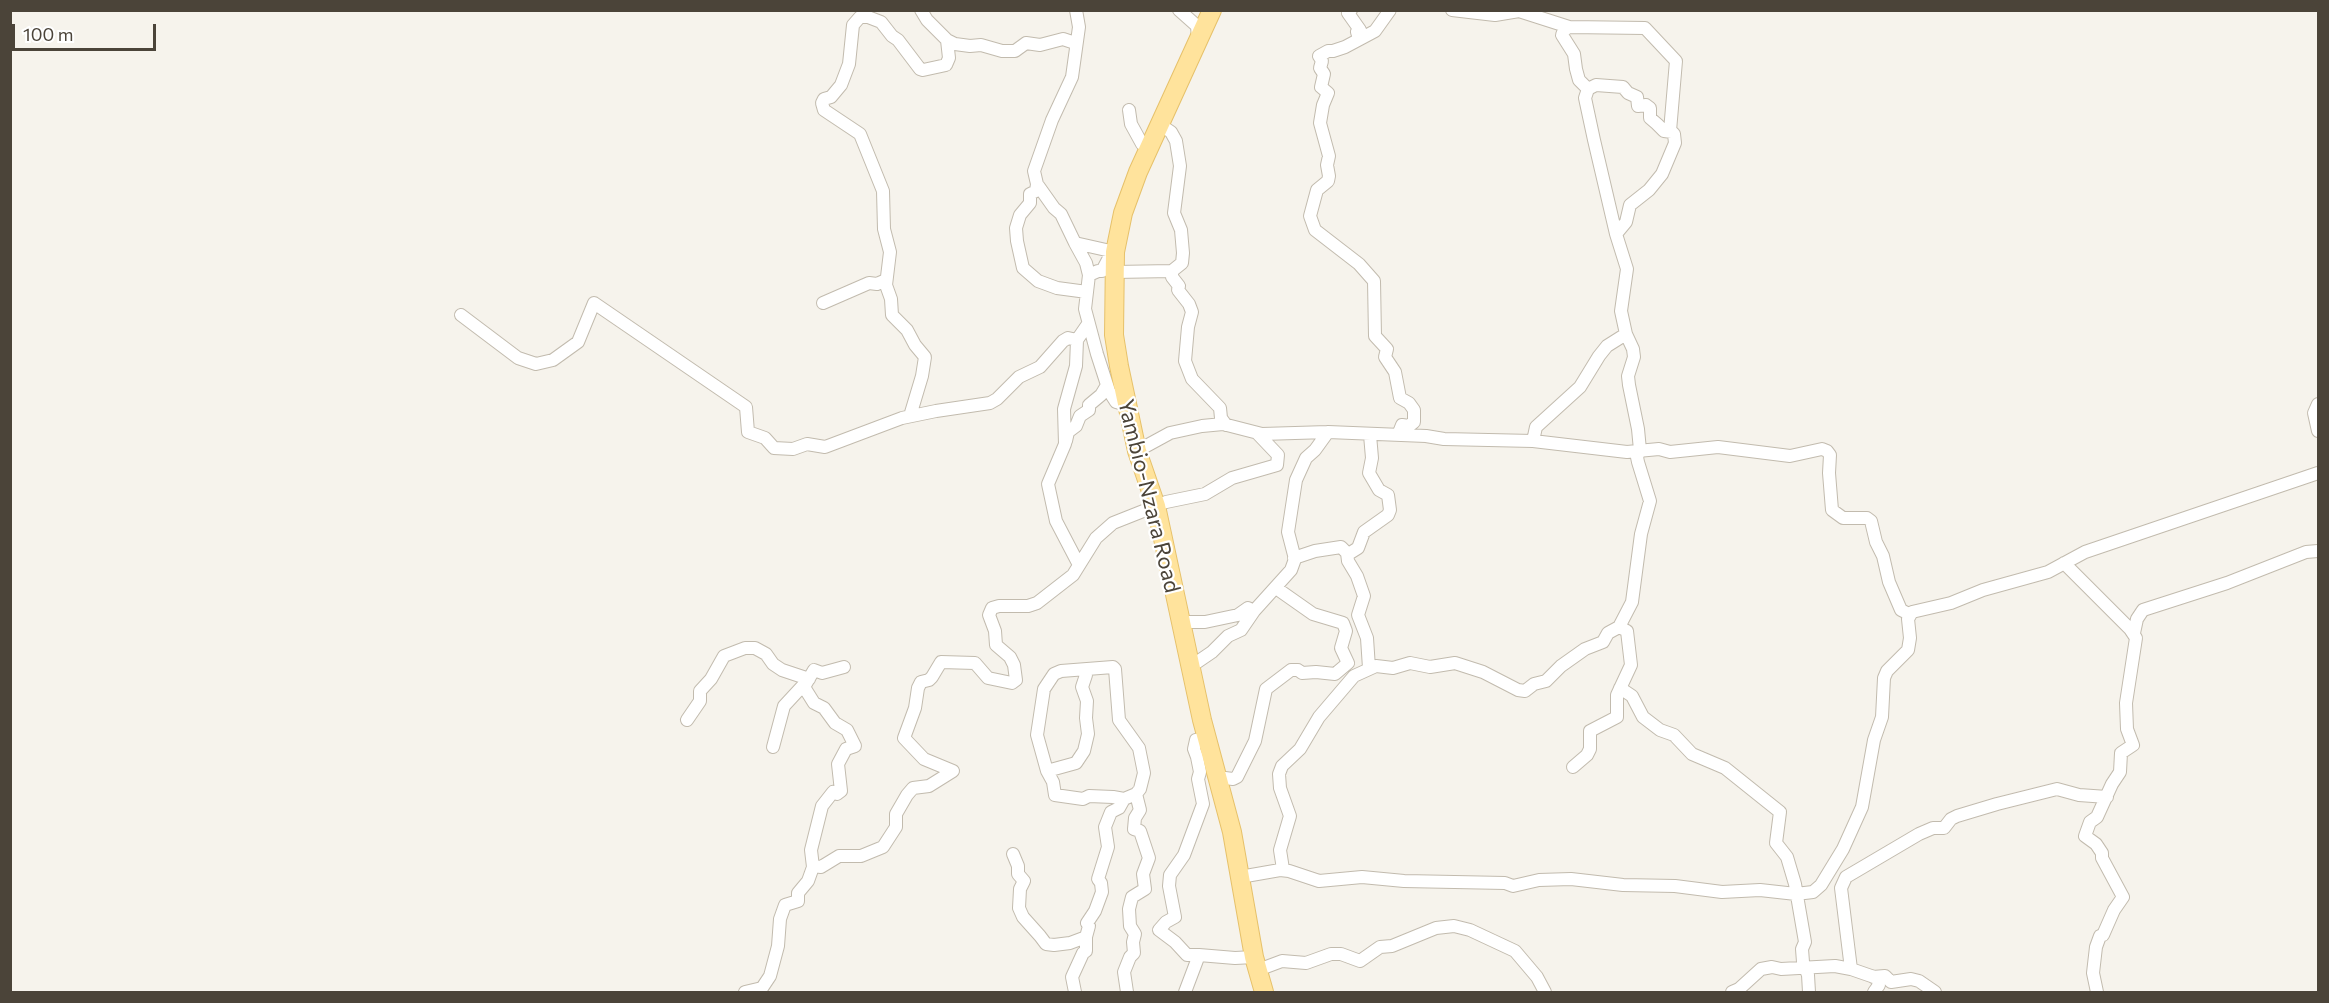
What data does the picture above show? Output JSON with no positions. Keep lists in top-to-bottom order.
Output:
{
  "streets": {
    "main road": ["Yambio-Nzara Road"]
  },
  "scale_bar": "100 m"
}
